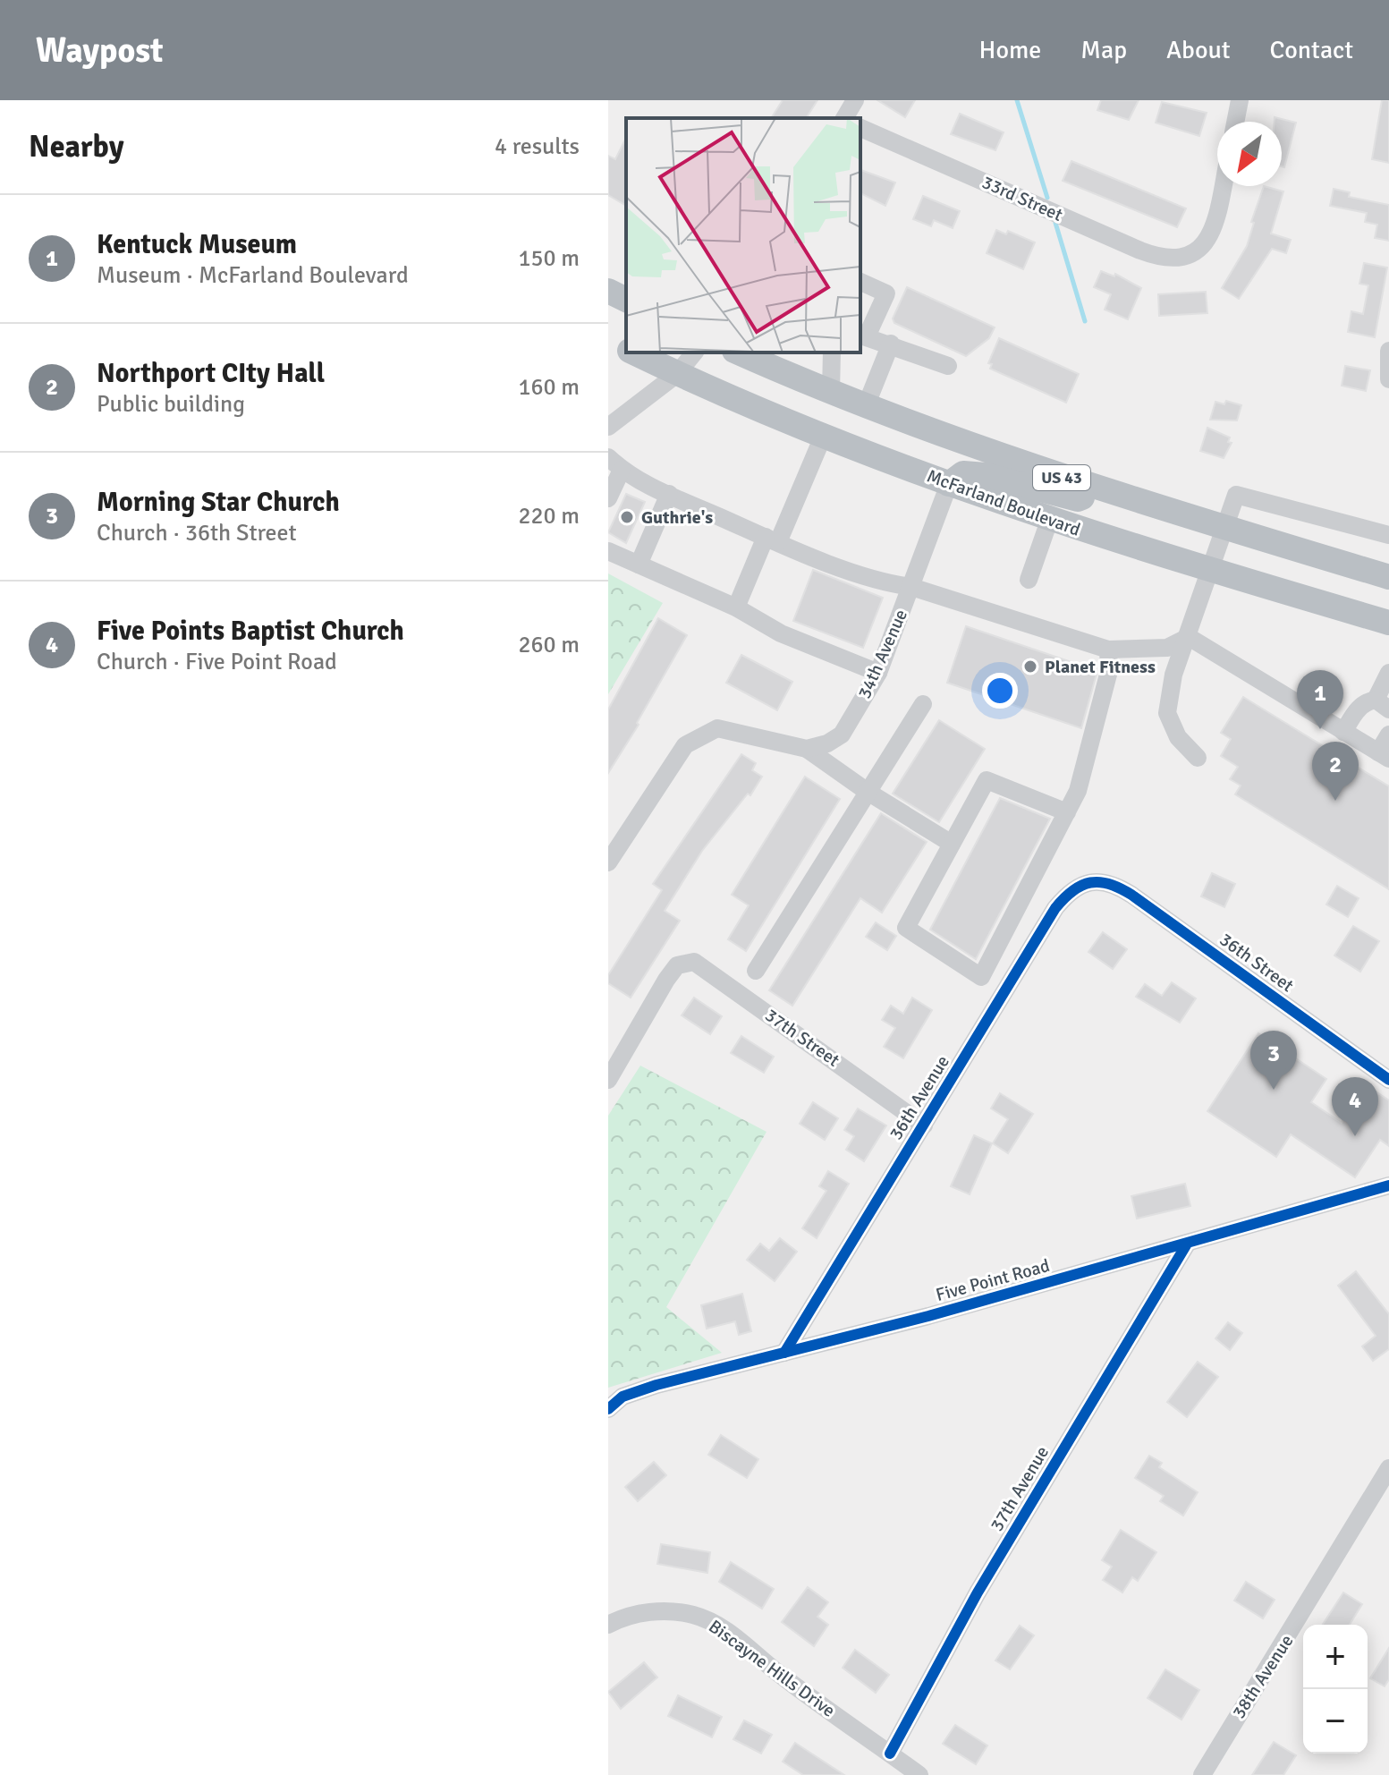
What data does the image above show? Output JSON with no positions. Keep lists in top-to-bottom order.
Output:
{
  "streets": {
    "highway": ["US 43", "McFarland Boulevard"],
    "street": [
      "33rd Street",
      "34th Avenue",
      "36th Street",
      "37th Street",
      "36th Avenue",
      "Five Point Road",
      "37th Avenue",
      "Biscayne Hills Drive",
      "38th Avenue"
    ]
  },
  "crossings": [
    ["McFarland Boulevard", "34th Avenue"],
    ["36th Street", "36th Avenue"],
    ["37th Street", "36th Avenue"],
    ["36th Avenue", "Five Point Road"],
    ["Five Point Road", "37th Avenue"],
    ["37th Avenue", "Biscayne Hills Drive"]
  ],
  "places": ["Guthrie's", "Planet Fitness"],
  "north": "bottom left",
  "page": {
    "header": "Waypost",
    "nav": [
      "Home",
      "Map",
      "About",
      "Contact"
    ],
    "heading": ["Nearby", "4 results"],
    "list": [
      {
        "mark": "1",
        "name": "Kentuck Museum",
        "note": "Museum · McFarland Boulevard",
        "value": "150 m"
      },
      {
        "mark": "2",
        "name": "Northport CIty Hall",
        "note": "Public building",
        "value": "160 m"
      },
      {
        "mark": "3",
        "name": "Morning Star Church",
        "note": "Church · 36th Street",
        "value": "220 m"
      },
      {
        "mark": "4",
        "name": "Five Points Baptist Church",
        "note": "Church · Five Point Road",
        "value": "260 m"
      }
    ],
    "pins": [
      "1",
      "2",
      "3",
      "4"
    ],
    "map_buttons": ["+", "−"]
  }
}
